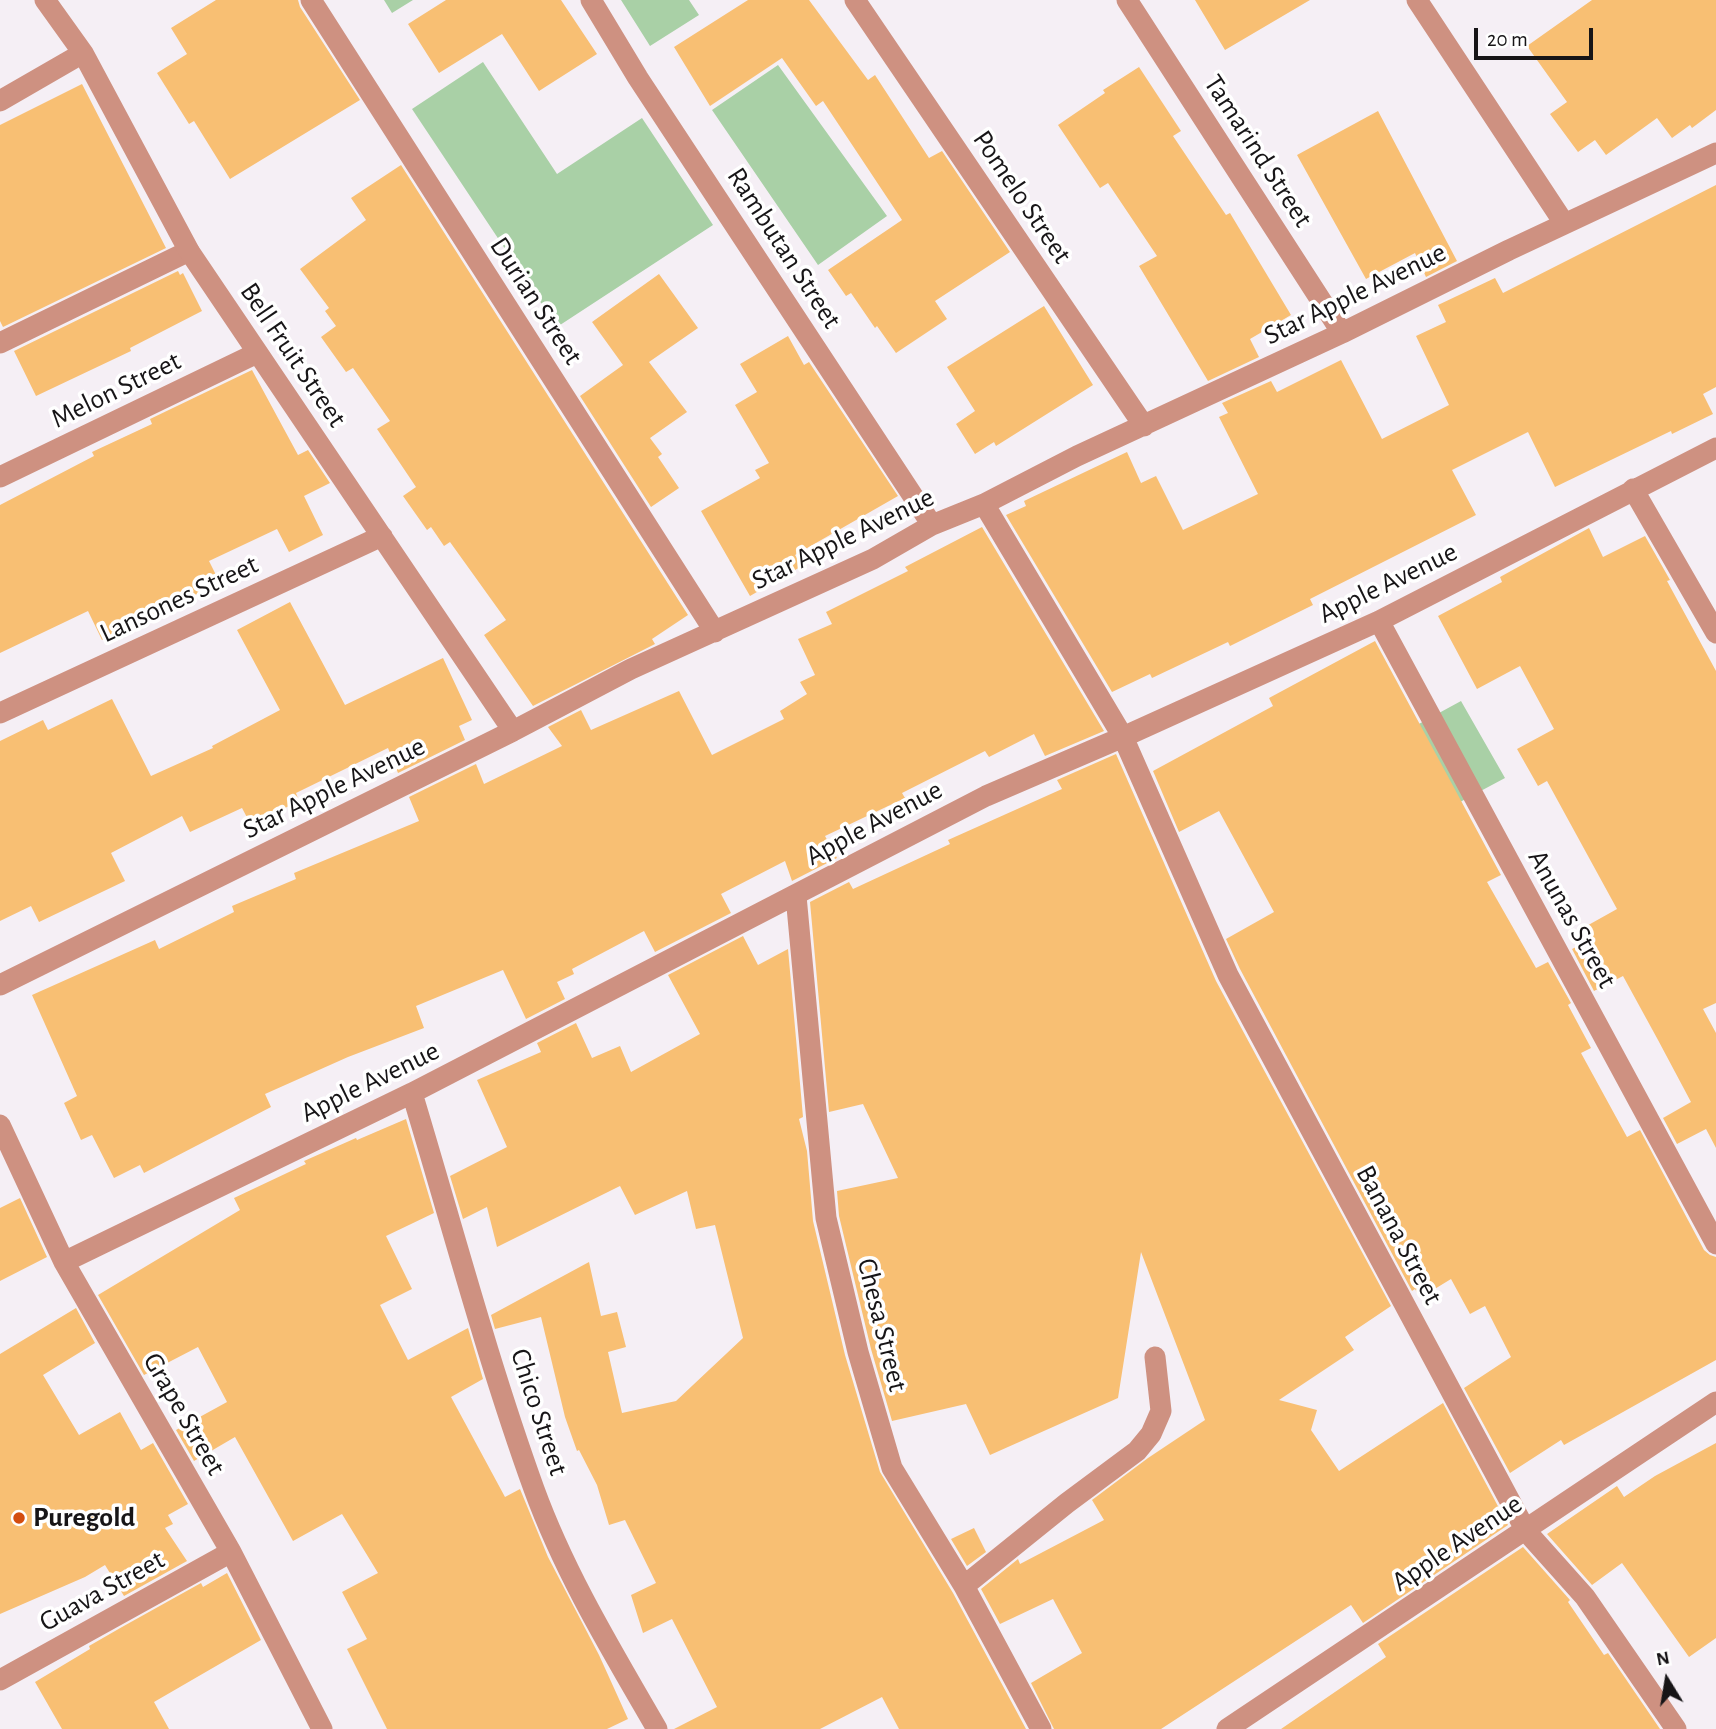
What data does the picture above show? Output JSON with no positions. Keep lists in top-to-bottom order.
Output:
{
  "streets": {
    "street": [
      "Tamarind Street",
      "Pomelo Street",
      "Rambutan Street",
      "Star Apple Avenue",
      "Durian Street",
      "Bell Fruit Street",
      "Melon Street",
      "Apple Avenue",
      "Lansones Street",
      "Anunas Street",
      "Banana Street",
      "Chesa Street",
      "Chico Street",
      "Grape Street",
      "Guava Street"
    ]
  },
  "crossings": [
    ["Tamarind Street", "Star Apple Avenue"],
    ["Pomelo Street", "Star Apple Avenue"],
    ["Rambutan Street", "Star Apple Avenue"],
    ["Star Apple Avenue", "Durian Street"],
    ["Star Apple Avenue", "Bell Fruit Street"],
    ["Star Apple Avenue", "Banana Street"],
    ["Bell Fruit Street", "Melon Street"],
    ["Bell Fruit Street", "Lansones Street"],
    ["Apple Avenue", "Anunas Street"],
    ["Apple Avenue", "Banana Street"],
    ["Apple Avenue", "Chesa Street"],
    ["Apple Avenue", "Chico Street"],
    ["Apple Avenue", "Grape Street"],
    ["Grape Street", "Guava Street"]
  ],
  "places": ["Puregold"],
  "scale_bar": "20 m",
  "north": "top"
}
